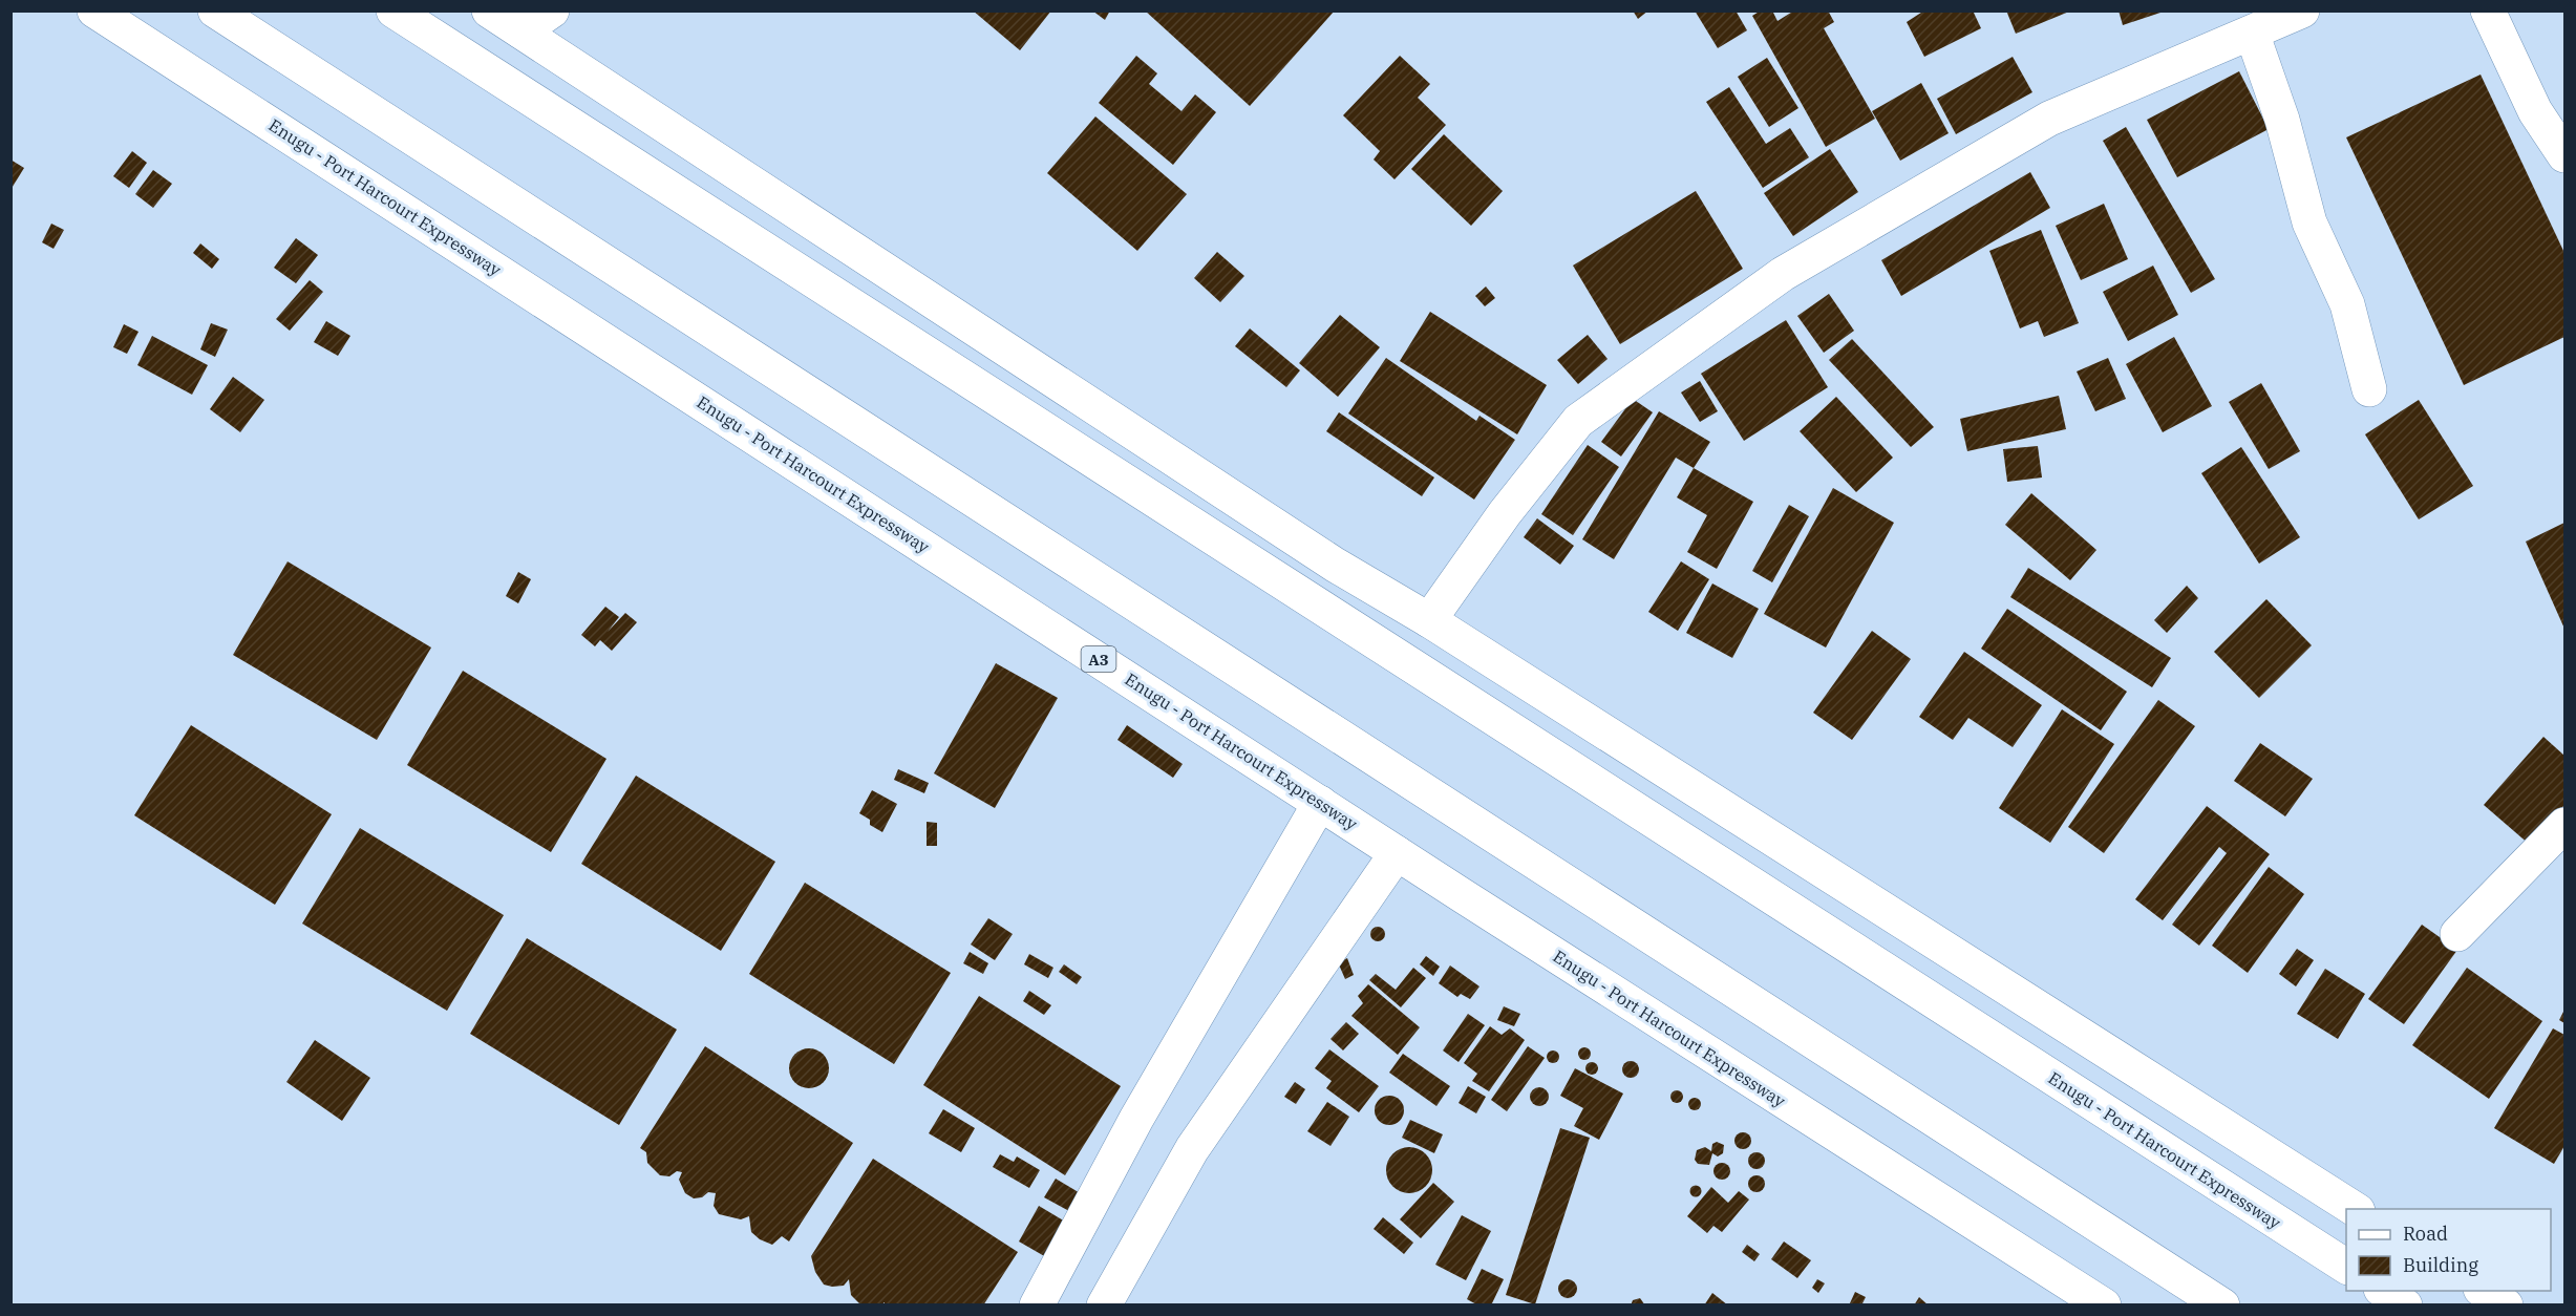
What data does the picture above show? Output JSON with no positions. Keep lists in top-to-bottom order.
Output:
{
  "streets": {
    "main road": ["Enugu - Port Harcourt Expressway", "A3"]
  },
  "legend": ["Road", "Building"]
}
